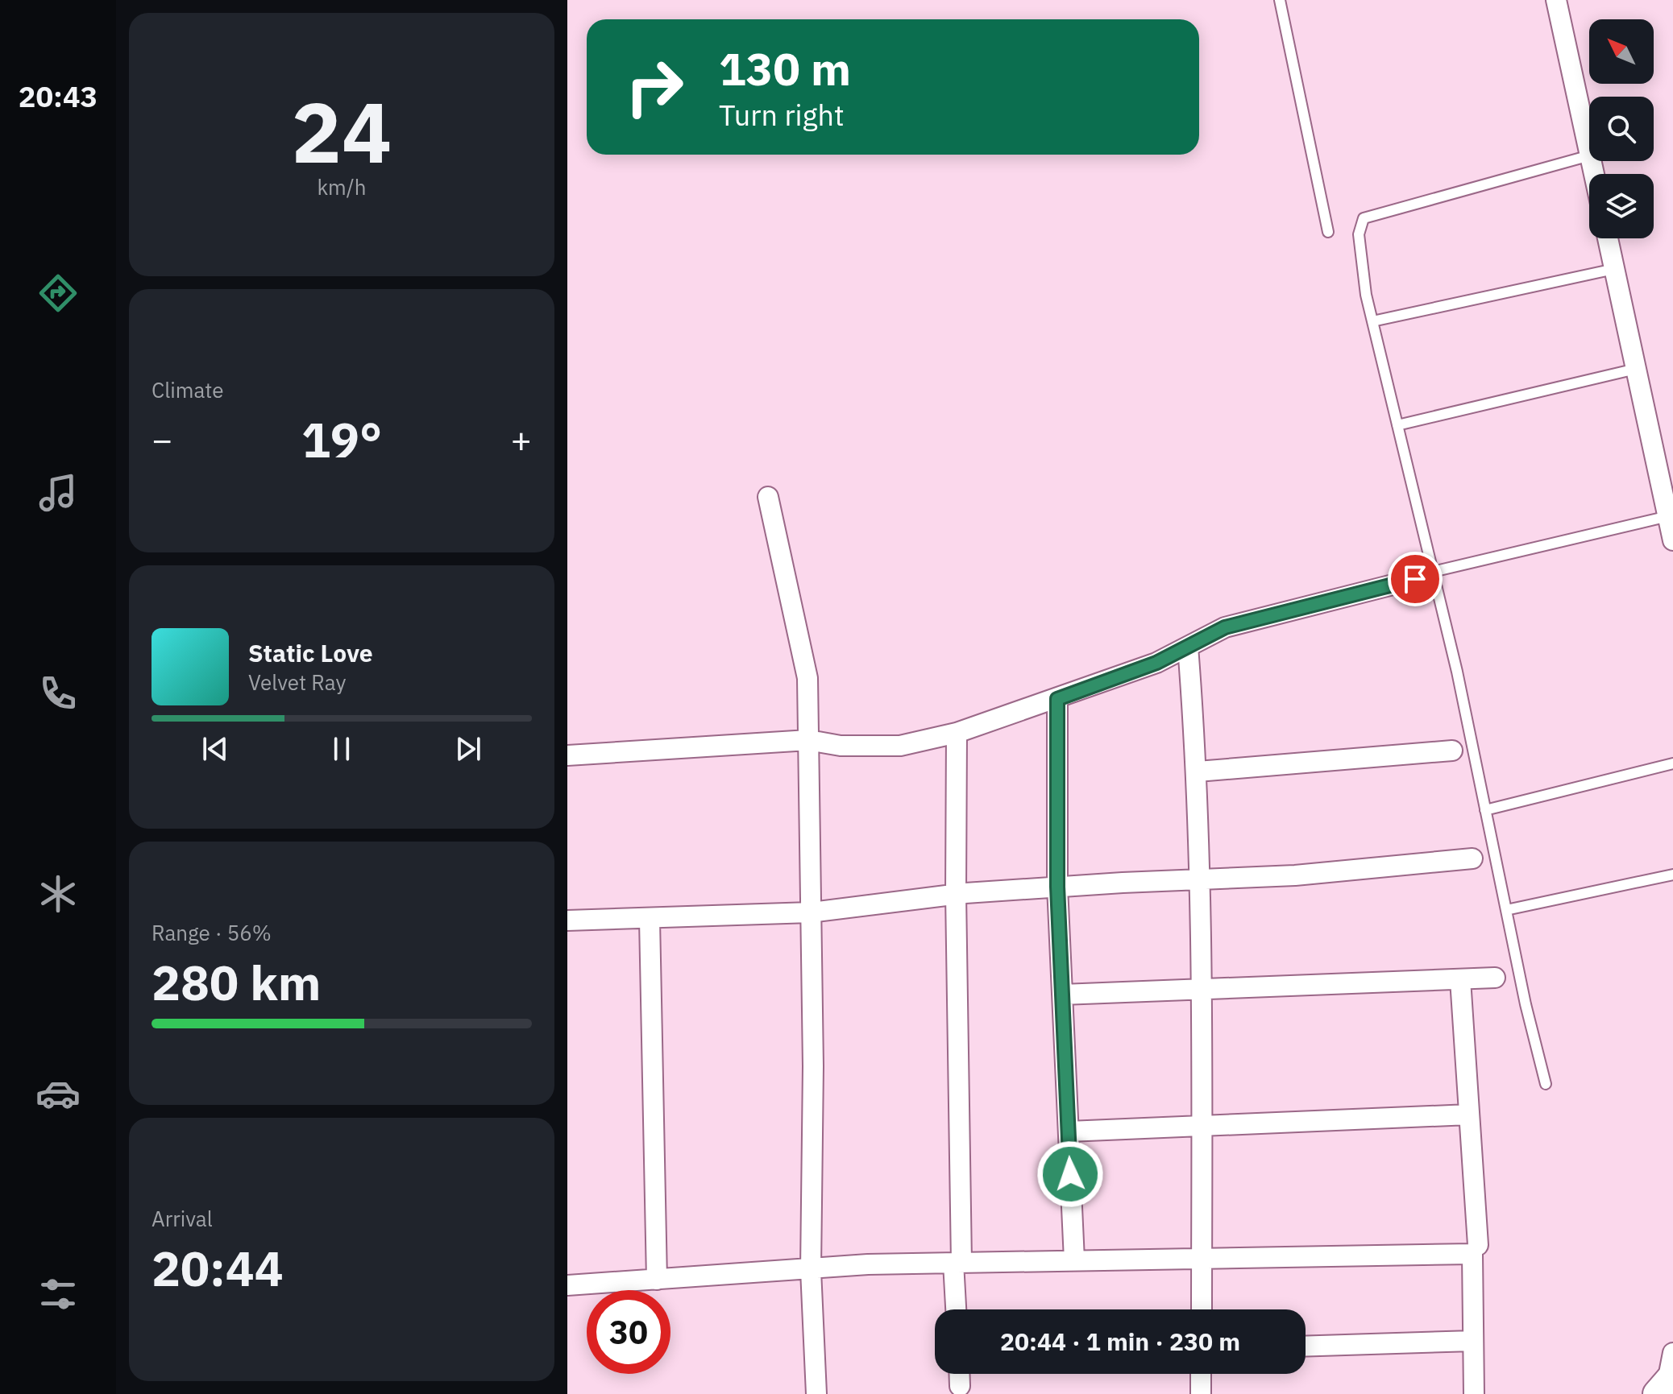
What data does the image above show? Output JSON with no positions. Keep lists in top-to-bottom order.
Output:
{
  "north": "top left",
  "page": {
    "tabs": "20:43",
    "tile": [
      ["24", "km/h"],
      "Climate",
      ["Range · 56%", "280 km"],
      ["Arrival", "20:44"]
    ],
    "turn": ["130 m", "Turn right"],
    "heat": ["−", "19°", "+"],
    "song": ["Static Love", "Velvet Ray"],
    "limit": "30",
    "trip": "20:44 · 1 min · 230 m"
  }
}
